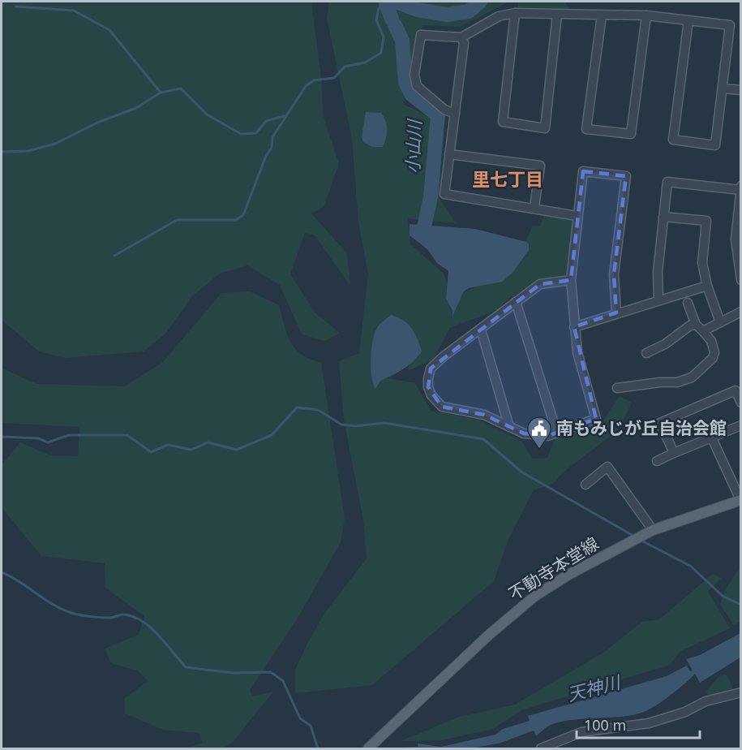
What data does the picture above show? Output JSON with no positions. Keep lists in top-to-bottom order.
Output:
{
  "streets": {
    "main road": ["不動寺本堂線"]
  },
  "districts": ["里七丁目"],
  "water": ["小山川", "天神川"],
  "places": {
    "public building": ["南もみじが丘自治会館"]
  },
  "scale_bar": "100 m"
}
